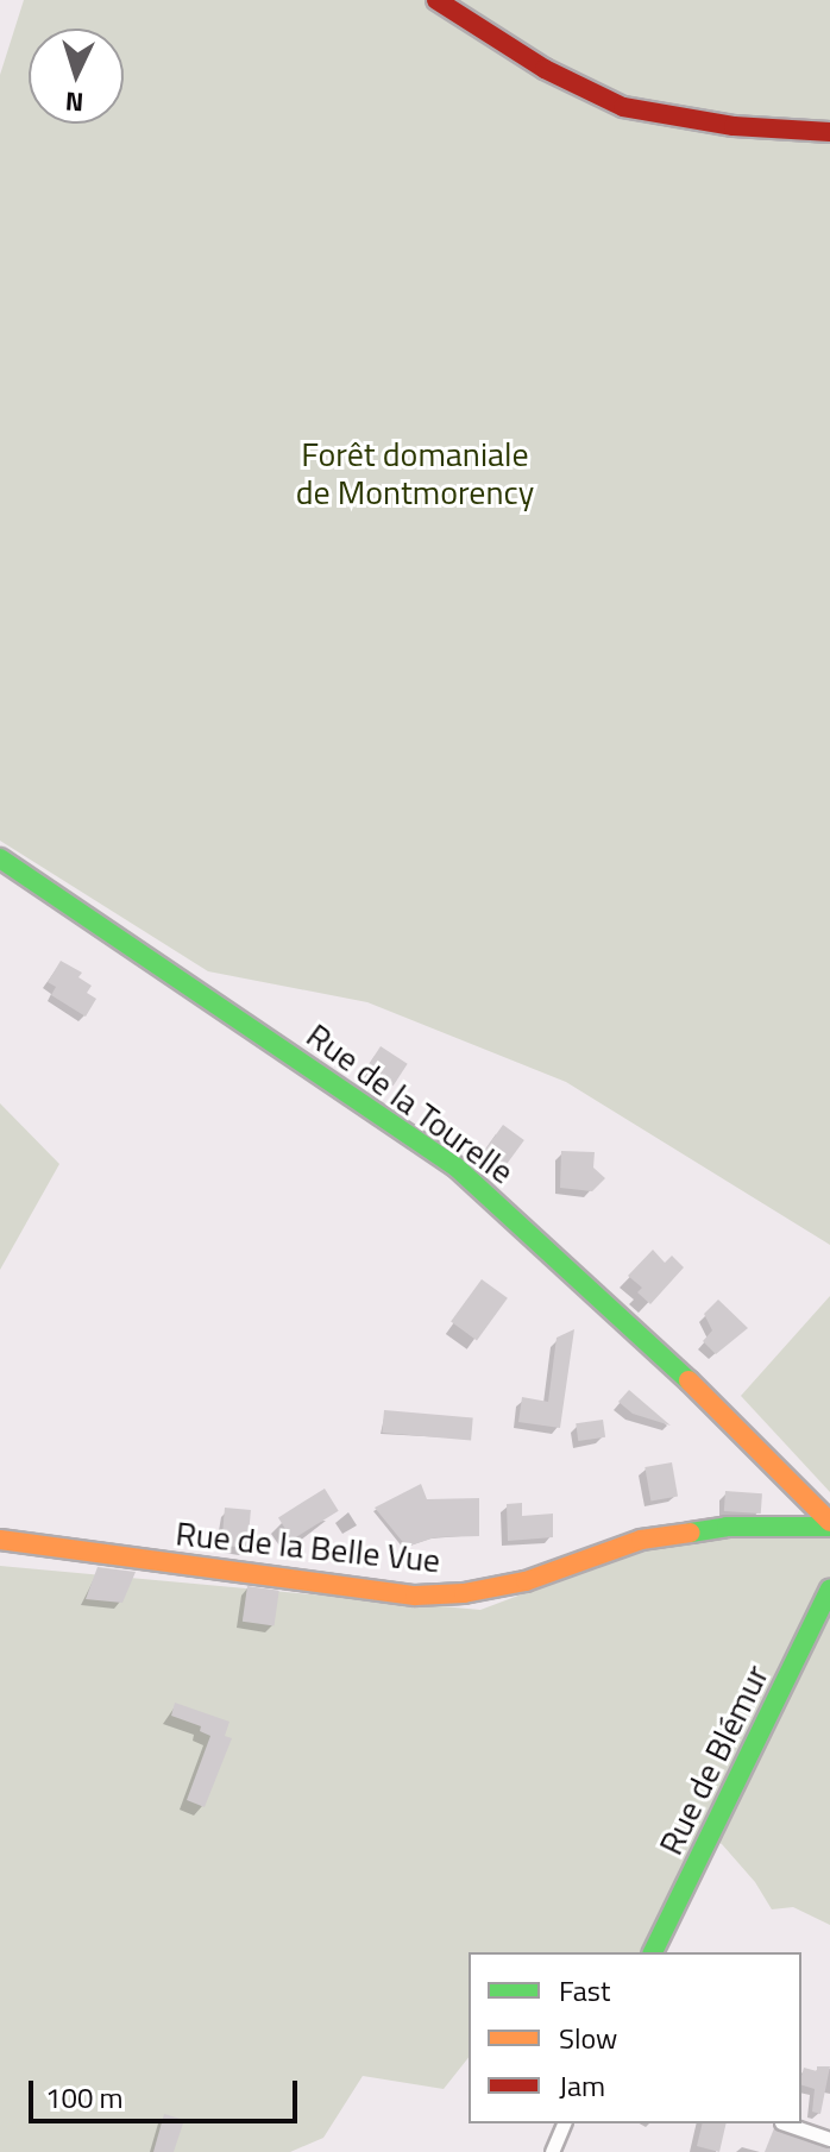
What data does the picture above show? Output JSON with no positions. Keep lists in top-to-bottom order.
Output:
{
  "streets": {
    "street": ["Rue de la Tourelle", "Rue de la Belle Vue", "Rue de Blémur"]
  },
  "crossings": [
    ["Rue de la Tourelle", "Rue de la Belle Vue"]
  ],
  "parks": ["Forêt domaniale de Montmorency"],
  "legend": ["Fast", "Slow", "Jam"],
  "scale_bar": "100 m",
  "north": "bottom"
}
